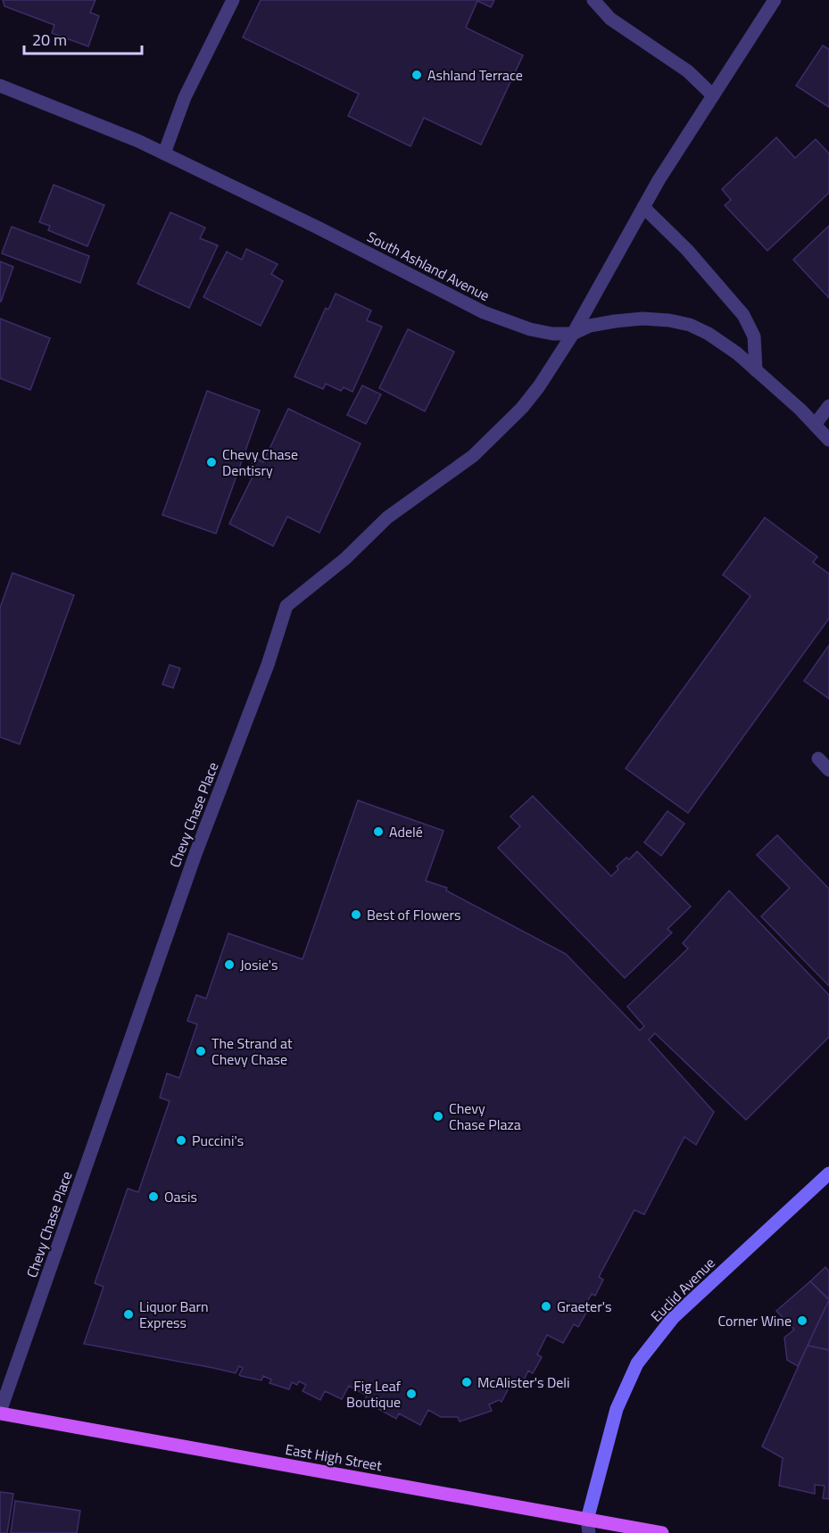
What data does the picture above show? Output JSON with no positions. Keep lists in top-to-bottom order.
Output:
{
  "streets": {
    "main road": ["Euclid Avenue", "East High Street"],
    "street": ["South Ashland Avenue", "Chevy Chase Place"]
  },
  "crossings": [
    ["South Ashland Avenue", "Chevy Chase Place"],
    ["Chevy Chase Place", "East High Street"],
    ["Euclid Avenue", "East High Street"]
  ],
  "places": [
    "Ashland Terrace",
    "Chevy Chase Dentisry",
    "Adelé",
    "Best of Flowers",
    "Josie's",
    "The Strand at Chevy Chase",
    "Chevy Chase Plaza",
    "Puccini's",
    "Oasis",
    "Graeter's",
    "Liquor Barn Express",
    "Corner Wine",
    "McAlister's Deli",
    "Fig Leaf Boutique"
  ],
  "scale_bar": "20 m"
}
